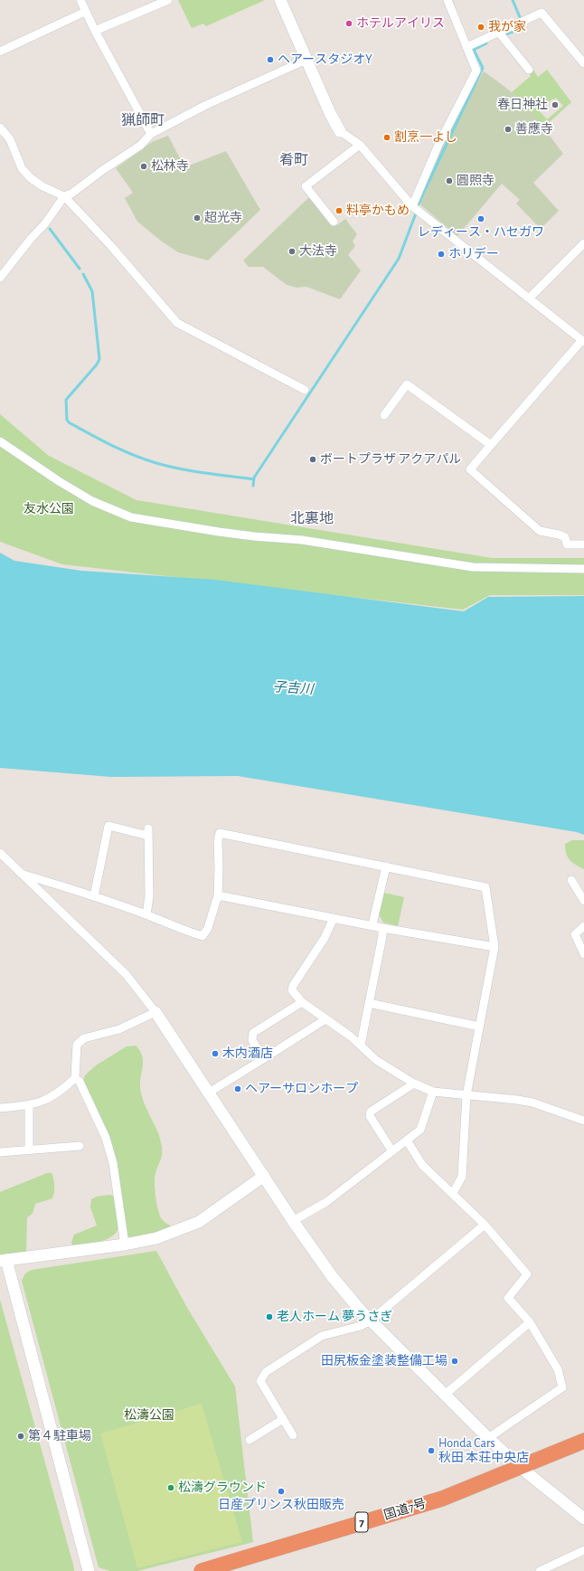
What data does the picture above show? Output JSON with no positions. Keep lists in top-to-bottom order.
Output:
{
  "streets": {
    "highway": ["国道7号", "7"]
  },
  "districts": ["猟師町", "肴町", "北裏地"],
  "water": ["子吉川"],
  "parks": ["友水公園", "松濤公園"],
  "places": [
    "ホテルアイリス",
    "我が家",
    "ヘアースタジオY",
    "春日神社",
    "善應寺",
    "割烹一よし",
    "松林寺",
    "圓照寺",
    "料亭かもめ",
    "超光寺",
    "レディース・ハセガワ",
    "大法寺",
    "ホリデー",
    "ボートプラザ アクアパル",
    "木内酒店",
    "ヘアーサロンホープ",
    "老人ホーム 夢うさぎ",
    "田尻板金塗装整備工場",
    "第４駐車場",
    "Honda Cars 秋田 本荘中央店",
    "松濤グラウンド",
    "日産プリンス秋田販売"
  ]
}
